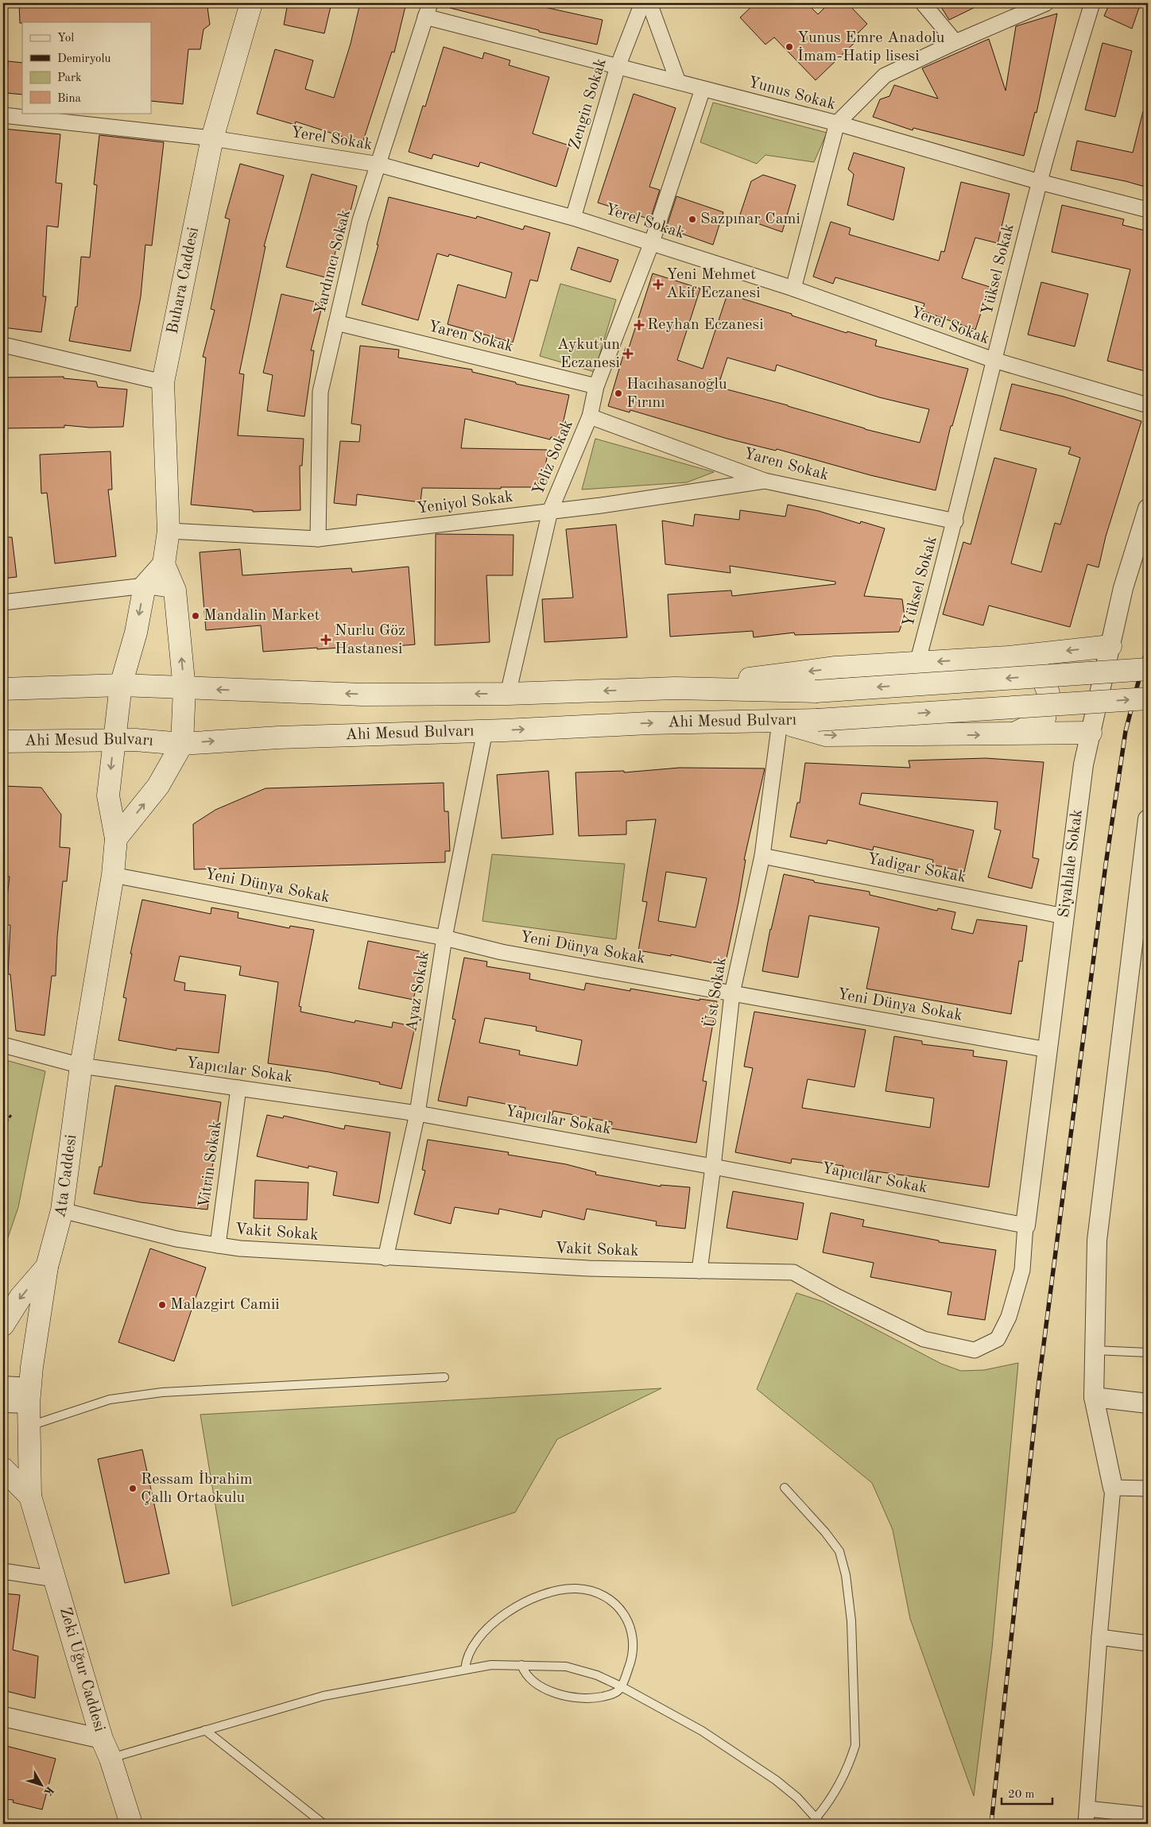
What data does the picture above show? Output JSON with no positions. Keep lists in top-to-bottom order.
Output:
{
  "streets": {
    "main road": [
      "Buhara Caddesi",
      "Ahi Mesud Bulvarı",
      "Ata Caddesi",
      "Zeki Uğur Caddesi"
    ],
    "street": [
      "Yunus Sokak",
      "Zengin Sokak",
      "Yerel Sokak",
      "Yardımcı Sokak",
      "Yüksel Sokak",
      "Yaren Sokak",
      "Yeliz Sokak",
      "Yeniyol Sokak",
      "Siyahlale Sokak",
      "Yadigar Sokak",
      "Yeni Dünya Sokak",
      "Ayaz Sokak",
      "Üst Sokak",
      "Yapıcılar Sokak",
      "Vitrin Sokak",
      "Vakit Sokak"
    ]
  },
  "crossings": [
    ["Yunus Sokak", "Zengin Sokak"],
    ["Yunus Sokak", "Yardımcı Sokak"],
    ["Yunus Sokak", "Yüksel Sokak"],
    ["Yunus Sokak", "Yeliz Sokak"],
    ["Zengin Sokak", "Yerel Sokak"],
    ["Yerel Sokak", "Yardımcı Sokak"],
    ["Yerel Sokak", "Yüksel Sokak"],
    ["Yerel Sokak", "Buhara Caddesi"],
    ["Yerel Sokak", "Yeliz Sokak"],
    ["Yardımcı Sokak", "Yaren Sokak"],
    ["Yardımcı Sokak", "Yeniyol Sokak"],
    ["Yüksel Sokak", "Yaren Sokak"],
    ["Buhara Caddesi", "Yeniyol Sokak"],
    ["Yaren Sokak", "Yeliz Sokak"],
    ["Yaren Sokak", "Yeniyol Sokak"],
    ["Yeliz Sokak", "Yeniyol Sokak"],
    ["Yeliz Sokak", "Ahi Mesud Bulvarı"],
    ["Ahi Mesud Bulvarı", "Ayaz Sokak"],
    ["Ahi Mesud Bulvarı", "Üst Sokak"],
    ["Ahi Mesud Bulvarı", "Ata Caddesi"],
    ["Siyahlale Sokak", "Yadigar Sokak"],
    ["Siyahlale Sokak", "Yeni Dünya Sokak"],
    ["Siyahlale Sokak", "Yapıcılar Sokak"],
    ["Siyahlale Sokak", "Vakit Sokak"],
    ["Yadigar Sokak", "Üst Sokak"],
    ["Yeni Dünya Sokak", "Ayaz Sokak"],
    ["Yeni Dünya Sokak", "Üst Sokak"],
    ["Yeni Dünya Sokak", "Ata Caddesi"],
    ["Ayaz Sokak", "Yapıcılar Sokak"],
    ["Ayaz Sokak", "Vakit Sokak"],
    ["Üst Sokak", "Yapıcılar Sokak"],
    ["Üst Sokak", "Vakit Sokak"],
    ["Yapıcılar Sokak", "Vitrin Sokak"],
    ["Yapıcılar Sokak", "Ata Caddesi"],
    ["Yapıcılar Sokak", "Vakit Sokak"],
    ["Vitrin Sokak", "Vakit Sokak"],
    ["Ata Caddesi", "Vakit Sokak"],
    ["Ata Caddesi", "Zeki Uğur Caddesi"]
  ],
  "places": {
    "other": [
      "Yunus Emre Anadolu İmam-Hatip lisesi",
      "Sazpınar Cami",
      "Hacıhasanoğlu Fırını",
      "Mandalin Market",
      "Malazgirt Camii",
      "Ressam İbrahim Çallı Ortaokulu"
    ],
    "health": [
      "Yeni Mehmet Akif Eczanesi",
      "Reyhan Eczanesi",
      "Aykut'un Eczanesi",
      "Nurlu Göz Hastanesi"
    ]
  },
  "legend": [
    "Yol",
    "Demiryolu",
    "Park",
    "Bina"
  ],
  "scale_bar": "20 m",
  "north": "bottom right"
}
